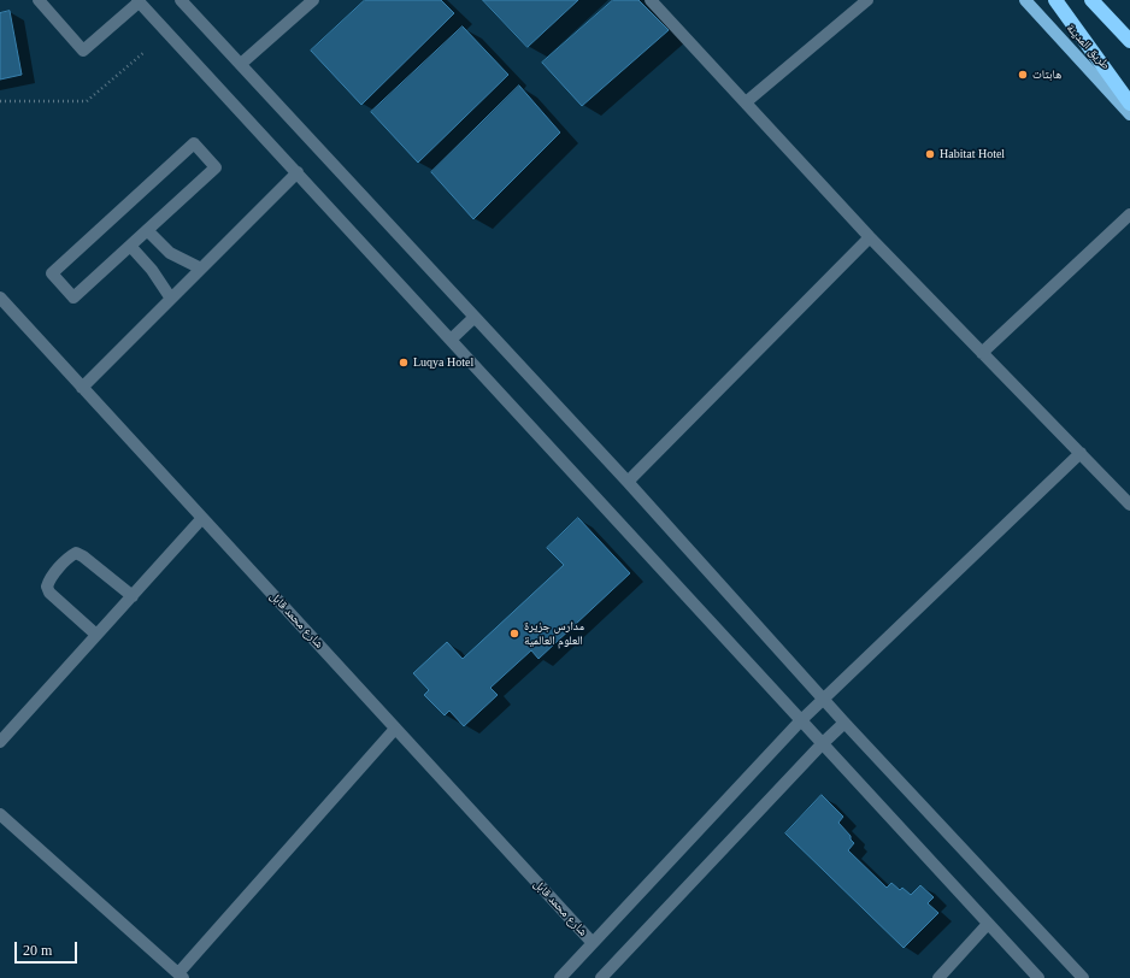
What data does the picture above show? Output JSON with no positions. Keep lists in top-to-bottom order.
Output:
{
  "streets": {
    "main road": ["طريق المدينة"],
    "street": ["شارع محمد قابل"]
  },
  "places": [
    "هابتات",
    "Habitat Hotel",
    "Luqya Hotel",
    "مدارس جزيرة العلوم العالمية"
  ],
  "scale_bar": "20 m"
}
